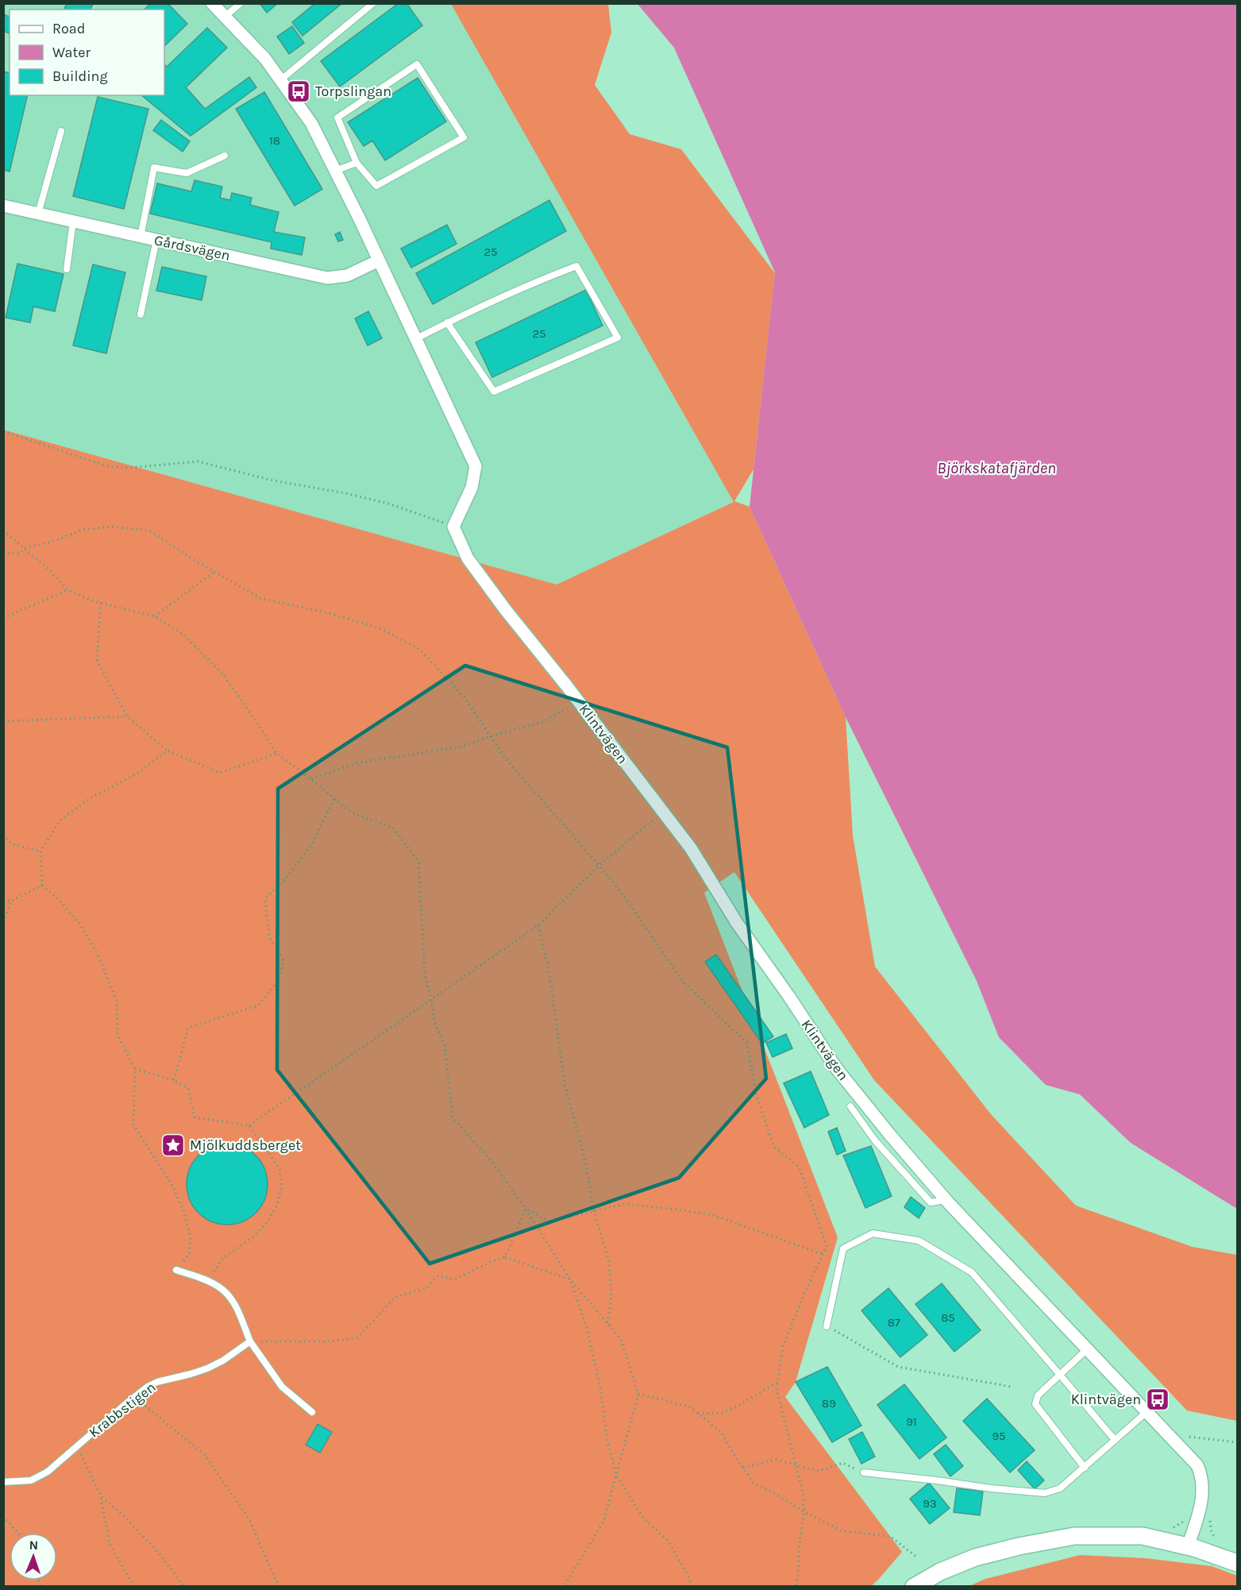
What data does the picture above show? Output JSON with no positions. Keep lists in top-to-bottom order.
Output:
{
  "streets": {
    "street": ["Gårdsvägen", "Klintvägen"],
    "lane": ["Krabbstigen"]
  },
  "water": ["Björkskatafjärden"],
  "places": {
    "bus stop": ["Torpslingan", "Klintvägen"],
    "place": ["Mjölkuddsberget"]
  },
  "house_numbers": [
    "18",
    "25",
    "25",
    "85",
    "87",
    "89",
    "91",
    "95",
    "93"
  ],
  "legend": ["Road", "Water", "Building"],
  "north": "top"
}
